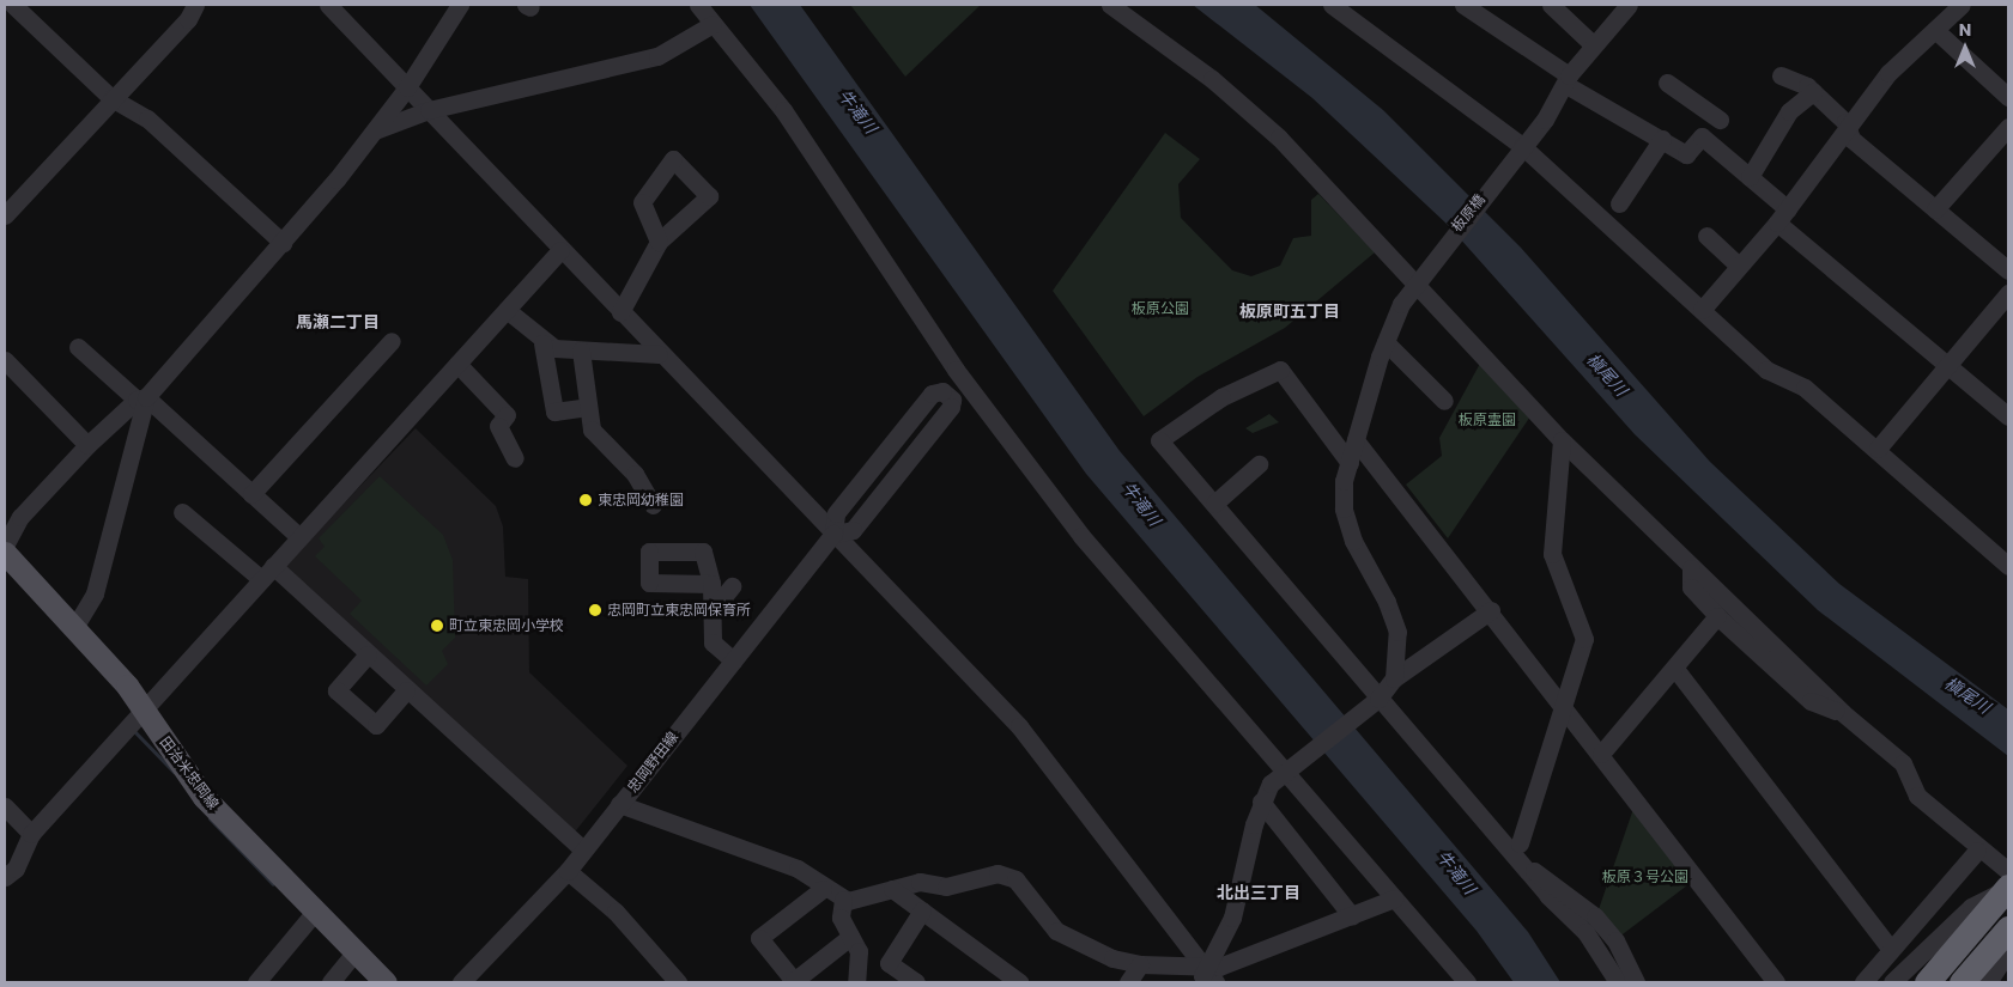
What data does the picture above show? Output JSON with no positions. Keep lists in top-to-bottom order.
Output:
{
  "streets": {
    "main road": ["田治米忠岡線"],
    "street": ["板原橋", "忠岡野田線"]
  },
  "districts": ["板原町五丁目", "馬瀬二丁目", "北出三丁目"],
  "water": ["牛滝川", "槇尾川"],
  "parks": ["板原公園", "板原霊園", "板原３号公園"],
  "places": ["東忠岡幼稚園", "忠岡町立東忠岡保育所", "町立東忠岡小学校"],
  "north": "top"
}
